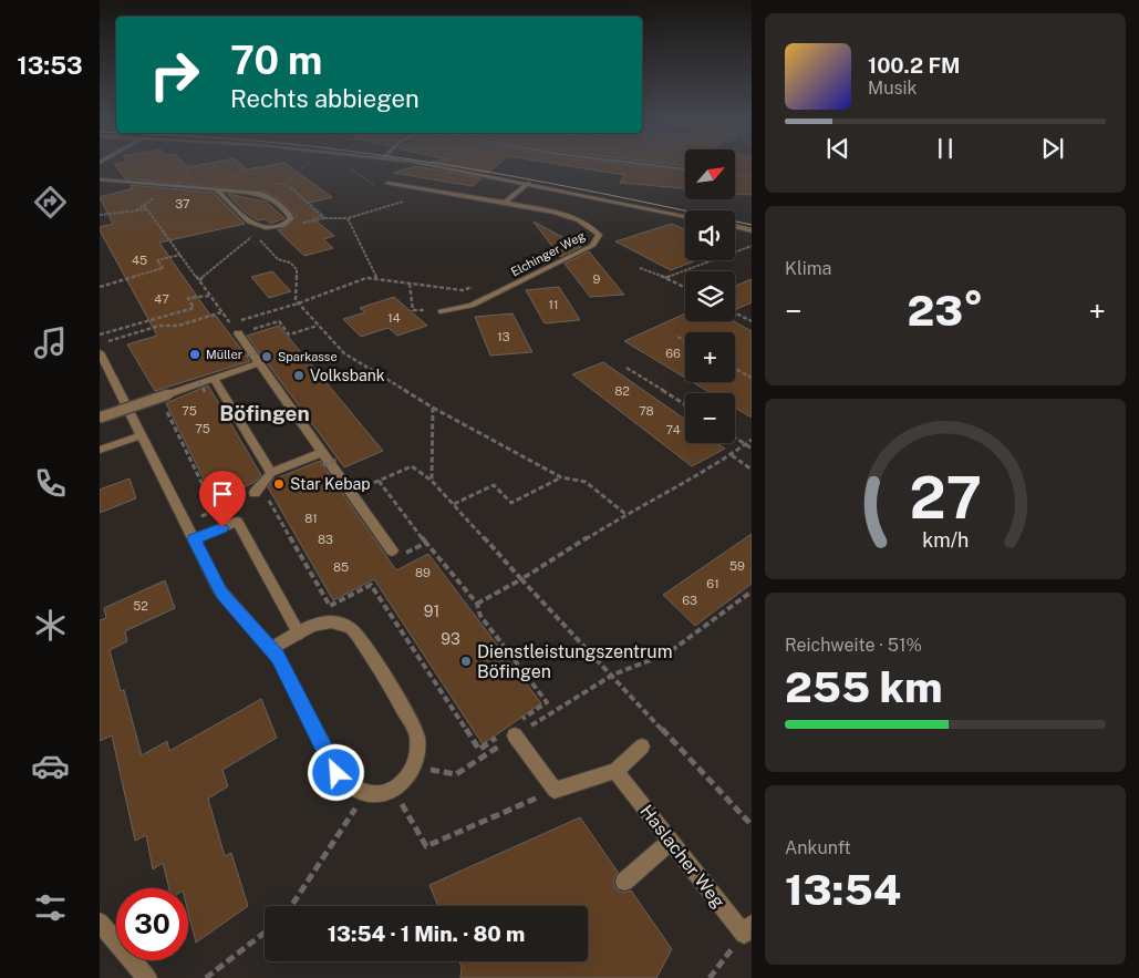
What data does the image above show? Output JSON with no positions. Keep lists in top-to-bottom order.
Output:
{
  "streets": {
    "street": ["Elchinger Weg", "Haslacher Weg"]
  },
  "districts": ["Böfingen"],
  "places": [
    "Müller",
    "Sparkasse",
    "Volksbank",
    "Star Kebap",
    "Dienstleistungszentrum Böfingen"
  ],
  "house_numbers": [
    "37",
    "45",
    "9",
    "47",
    "11",
    "14",
    "13",
    "66",
    "82",
    "75",
    "78",
    "75",
    "74",
    "81",
    "83",
    "59",
    "85",
    "89",
    "61",
    "63",
    "52",
    "91",
    "93"
  ],
  "north": "top right",
  "page": {
    "tabs": "13:53",
    "turn": ["70 m", "Rechts abbiegen"],
    "song": ["100.2 FM", "Musik"],
    "map_buttons": ["+", "−"],
    "tile": [
      "Klima",
      ["Reichweite · 51%", "255 km"],
      ["Ankunft", "13:54"]
    ],
    "heat": ["−", "23°", "+"],
    "limit": "30",
    "trip": "13:54 · 1 Min. · 80 m",
    "gauge": ["27", "km/h"]
  }
}
